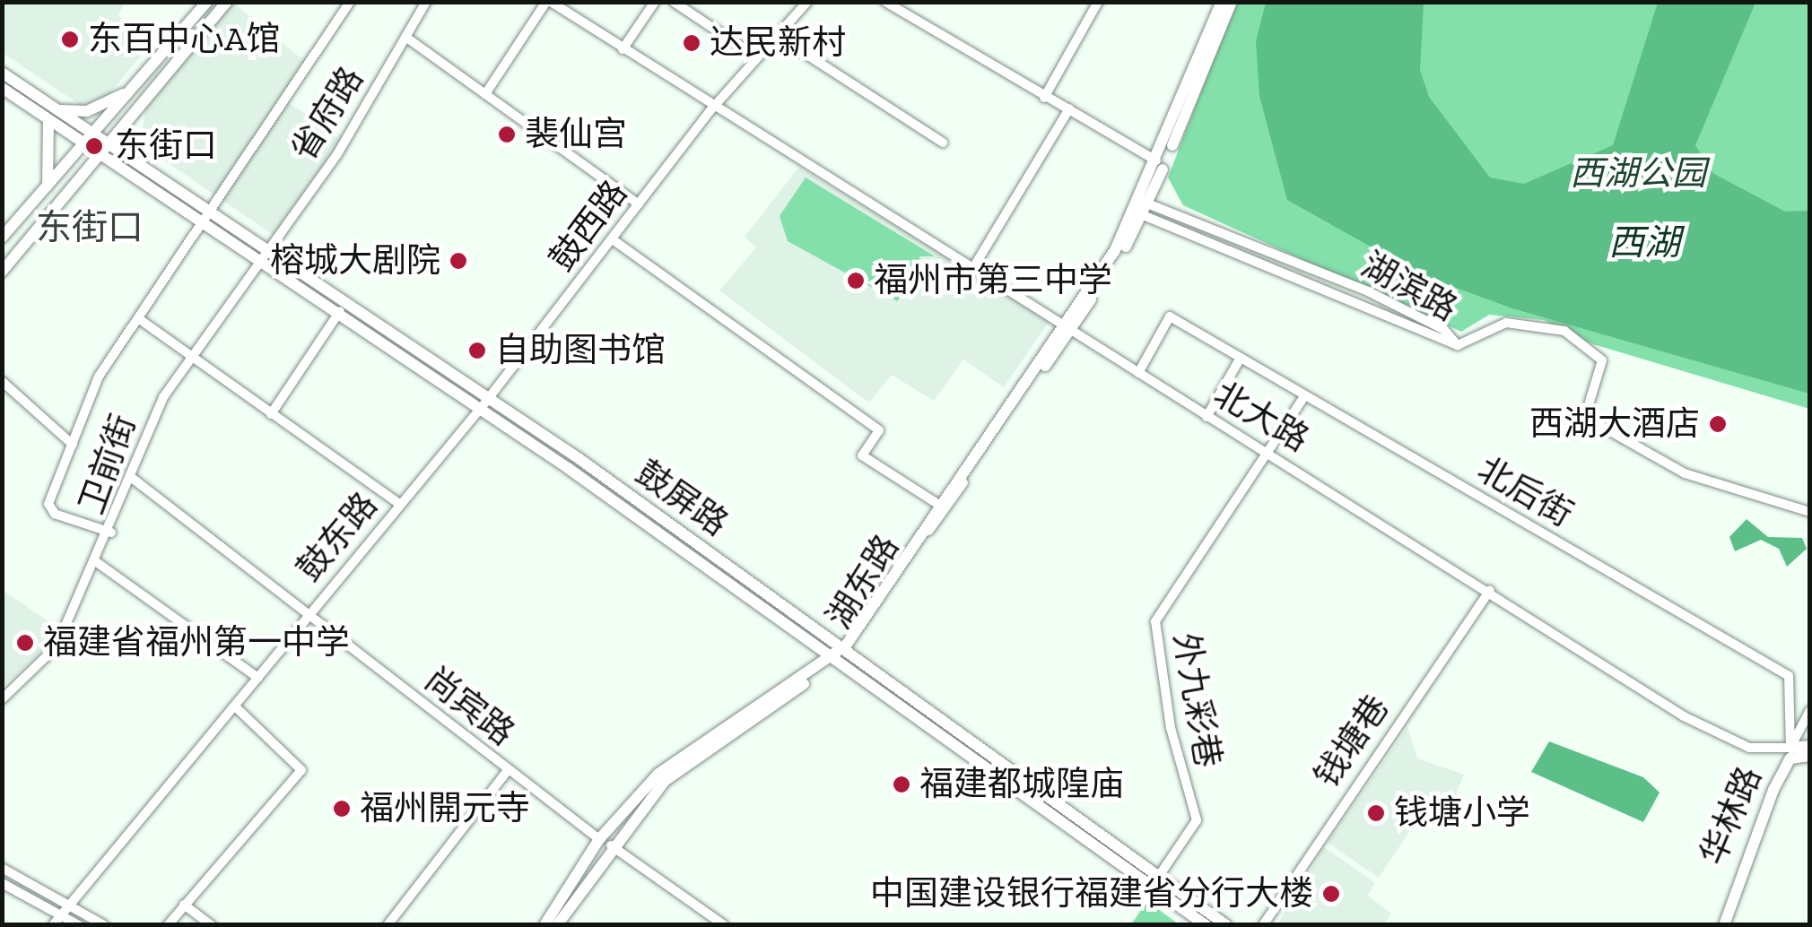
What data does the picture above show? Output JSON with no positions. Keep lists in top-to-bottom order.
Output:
{
  "streets": {
    "main road": ["鼓屏路", "湖东路", "华林路"],
    "street": [
      "省府路",
      "鼓西路",
      "湖滨路",
      "北大路",
      "卫前街",
      "北后街",
      "鼓东路",
      "外九彩巷",
      "尚宾路",
      "钱塘巷"
    ]
  },
  "crossings": [
    ["省府路", "卫前街"],
    ["省府路", "鼓屏路"],
    ["鼓西路", "北大路"],
    ["鼓西路", "鼓屏路"],
    ["鼓西路", "鼓东路"],
    ["湖滨路", "湖东路"],
    ["北大路", "北后街"],
    ["北大路", "湖东路"],
    ["北大路", "外九彩巷"],
    ["北大路", "钱塘巷"],
    ["北大路", "华林路"],
    ["卫前街", "鼓屏路"],
    ["卫前街", "尚宾路"],
    ["北后街", "外九彩巷"],
    ["北后街", "华林路"],
    ["鼓屏路", "鼓东路"],
    ["鼓屏路", "湖东路"],
    ["鼓屏路", "外九彩巷"],
    ["鼓东路", "尚宾路"],
    ["湖东路", "尚宾路"]
  ],
  "districts": ["东街口"],
  "water": ["西湖"],
  "parks": ["西湖公园"],
  "places": [
    "东百中心A馆",
    "达民新村",
    "裴仙宫",
    "东街口",
    "榕城大剧院",
    "福州市第三中学",
    "自助图书馆",
    "西湖大酒店",
    "福建省福州第一中学",
    "福建都城隍庙",
    "福州開元寺",
    "钱塘小学",
    "中国建设银行福建省分行大楼"
  ]
}
